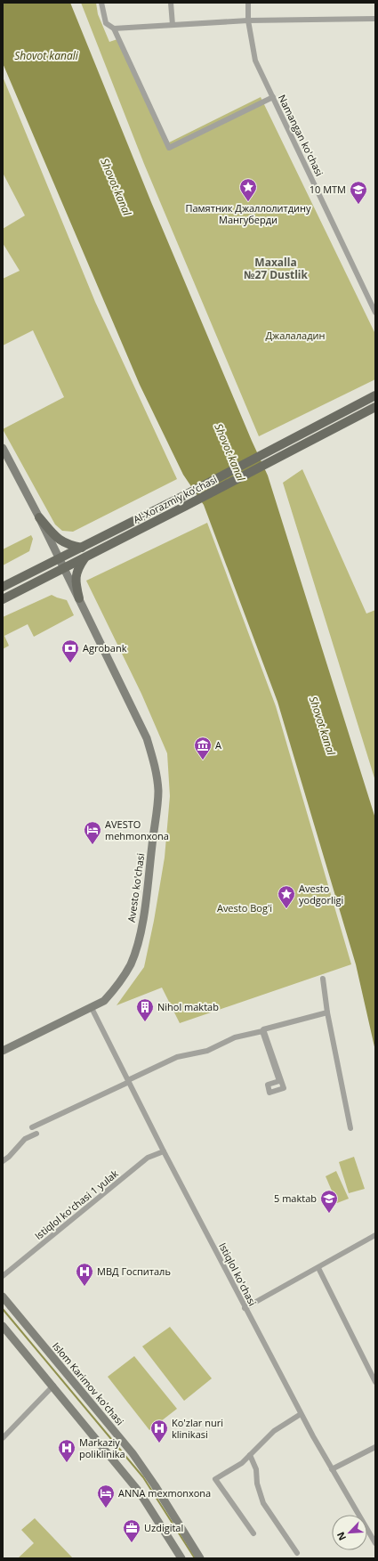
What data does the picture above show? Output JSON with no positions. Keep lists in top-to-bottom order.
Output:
{
  "streets": {
    "main road": ["Al-Xorazmiy ko’chasi"],
    "street": [
      "Namangan ko'chasi",
      "Avesto ko'chasi",
      "Istiqlol ko'chasi 1 yulak",
      "Istiqlol ko'chasi",
      "Islom Karimov ko'chasi"
    ]
  },
  "crossings": [
    ["Al-Xorazmiy ko’chasi", "Avesto ko'chasi"],
    ["Avesto ko'chasi", "Istiqlol ko'chasi"],
    ["Istiqlol ko'chasi 1 yulak", "Istiqlol ko'chasi"]
  ],
  "districts": ["Maxalla №27 Dustlik"],
  "water": ["Shovot kanali", "Shovot kanal"],
  "parks": ["Джалаладин", "Avesto Bog'i"],
  "places": {
    "place": ["Памятник Джаллолитдину Мангуберди", "Avesto yodgorligi"],
    "school or university": ["10 MTM", "5 maktab"],
    "bank": ["Agrobank"],
    "museum": ["A"],
    "hotel": ["AVESTO mehmonxona", "ANNA mexmonxona"],
    "building": ["Nihol maktab"],
    "hospital": ["МВД Госпиталь", "Ko'zlar nuri klinikasi", "Markaziy poliklinika"],
    "office": ["Uzdigital"]
  },
  "north": "bottom left"
}
